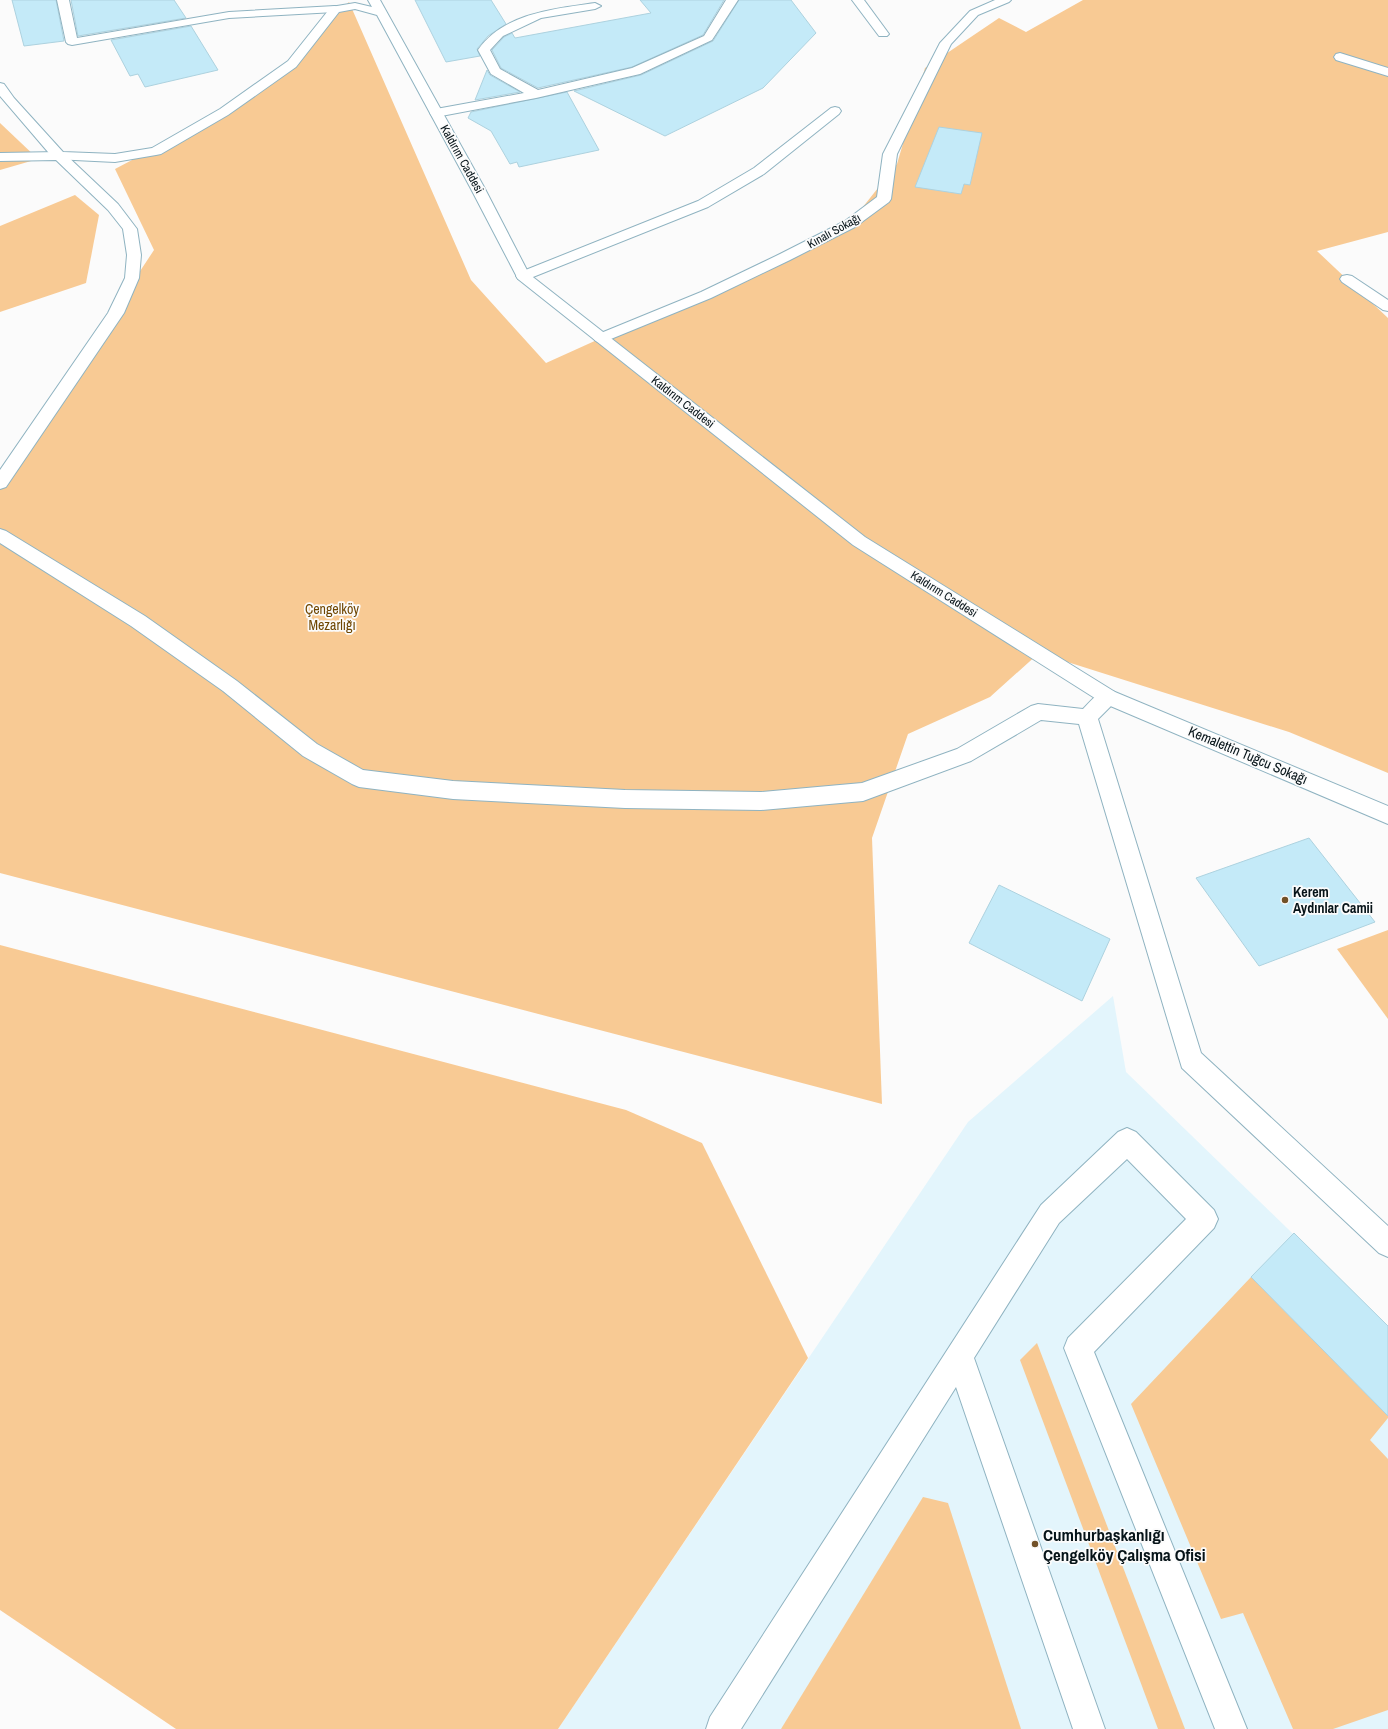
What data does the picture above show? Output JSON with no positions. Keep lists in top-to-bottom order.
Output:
{
  "streets": {
    "street": ["Kaldırım Caddesi", "Kınalı Sokağı", "Kemalettin Tuğcu Sokağı"]
  },
  "crossings": [
    ["Kaldırım Caddesi", "Kınalı Sokağı"],
    ["Kaldırım Caddesi", "Kemalettin Tuğcu Sokağı"]
  ],
  "parks": ["Çengelköy Mezarlığı"],
  "places": ["Kerem Aydınlar Camii", "Cumhurbaşkanlığı Çengelköy Çalışma Ofisi"]
}
